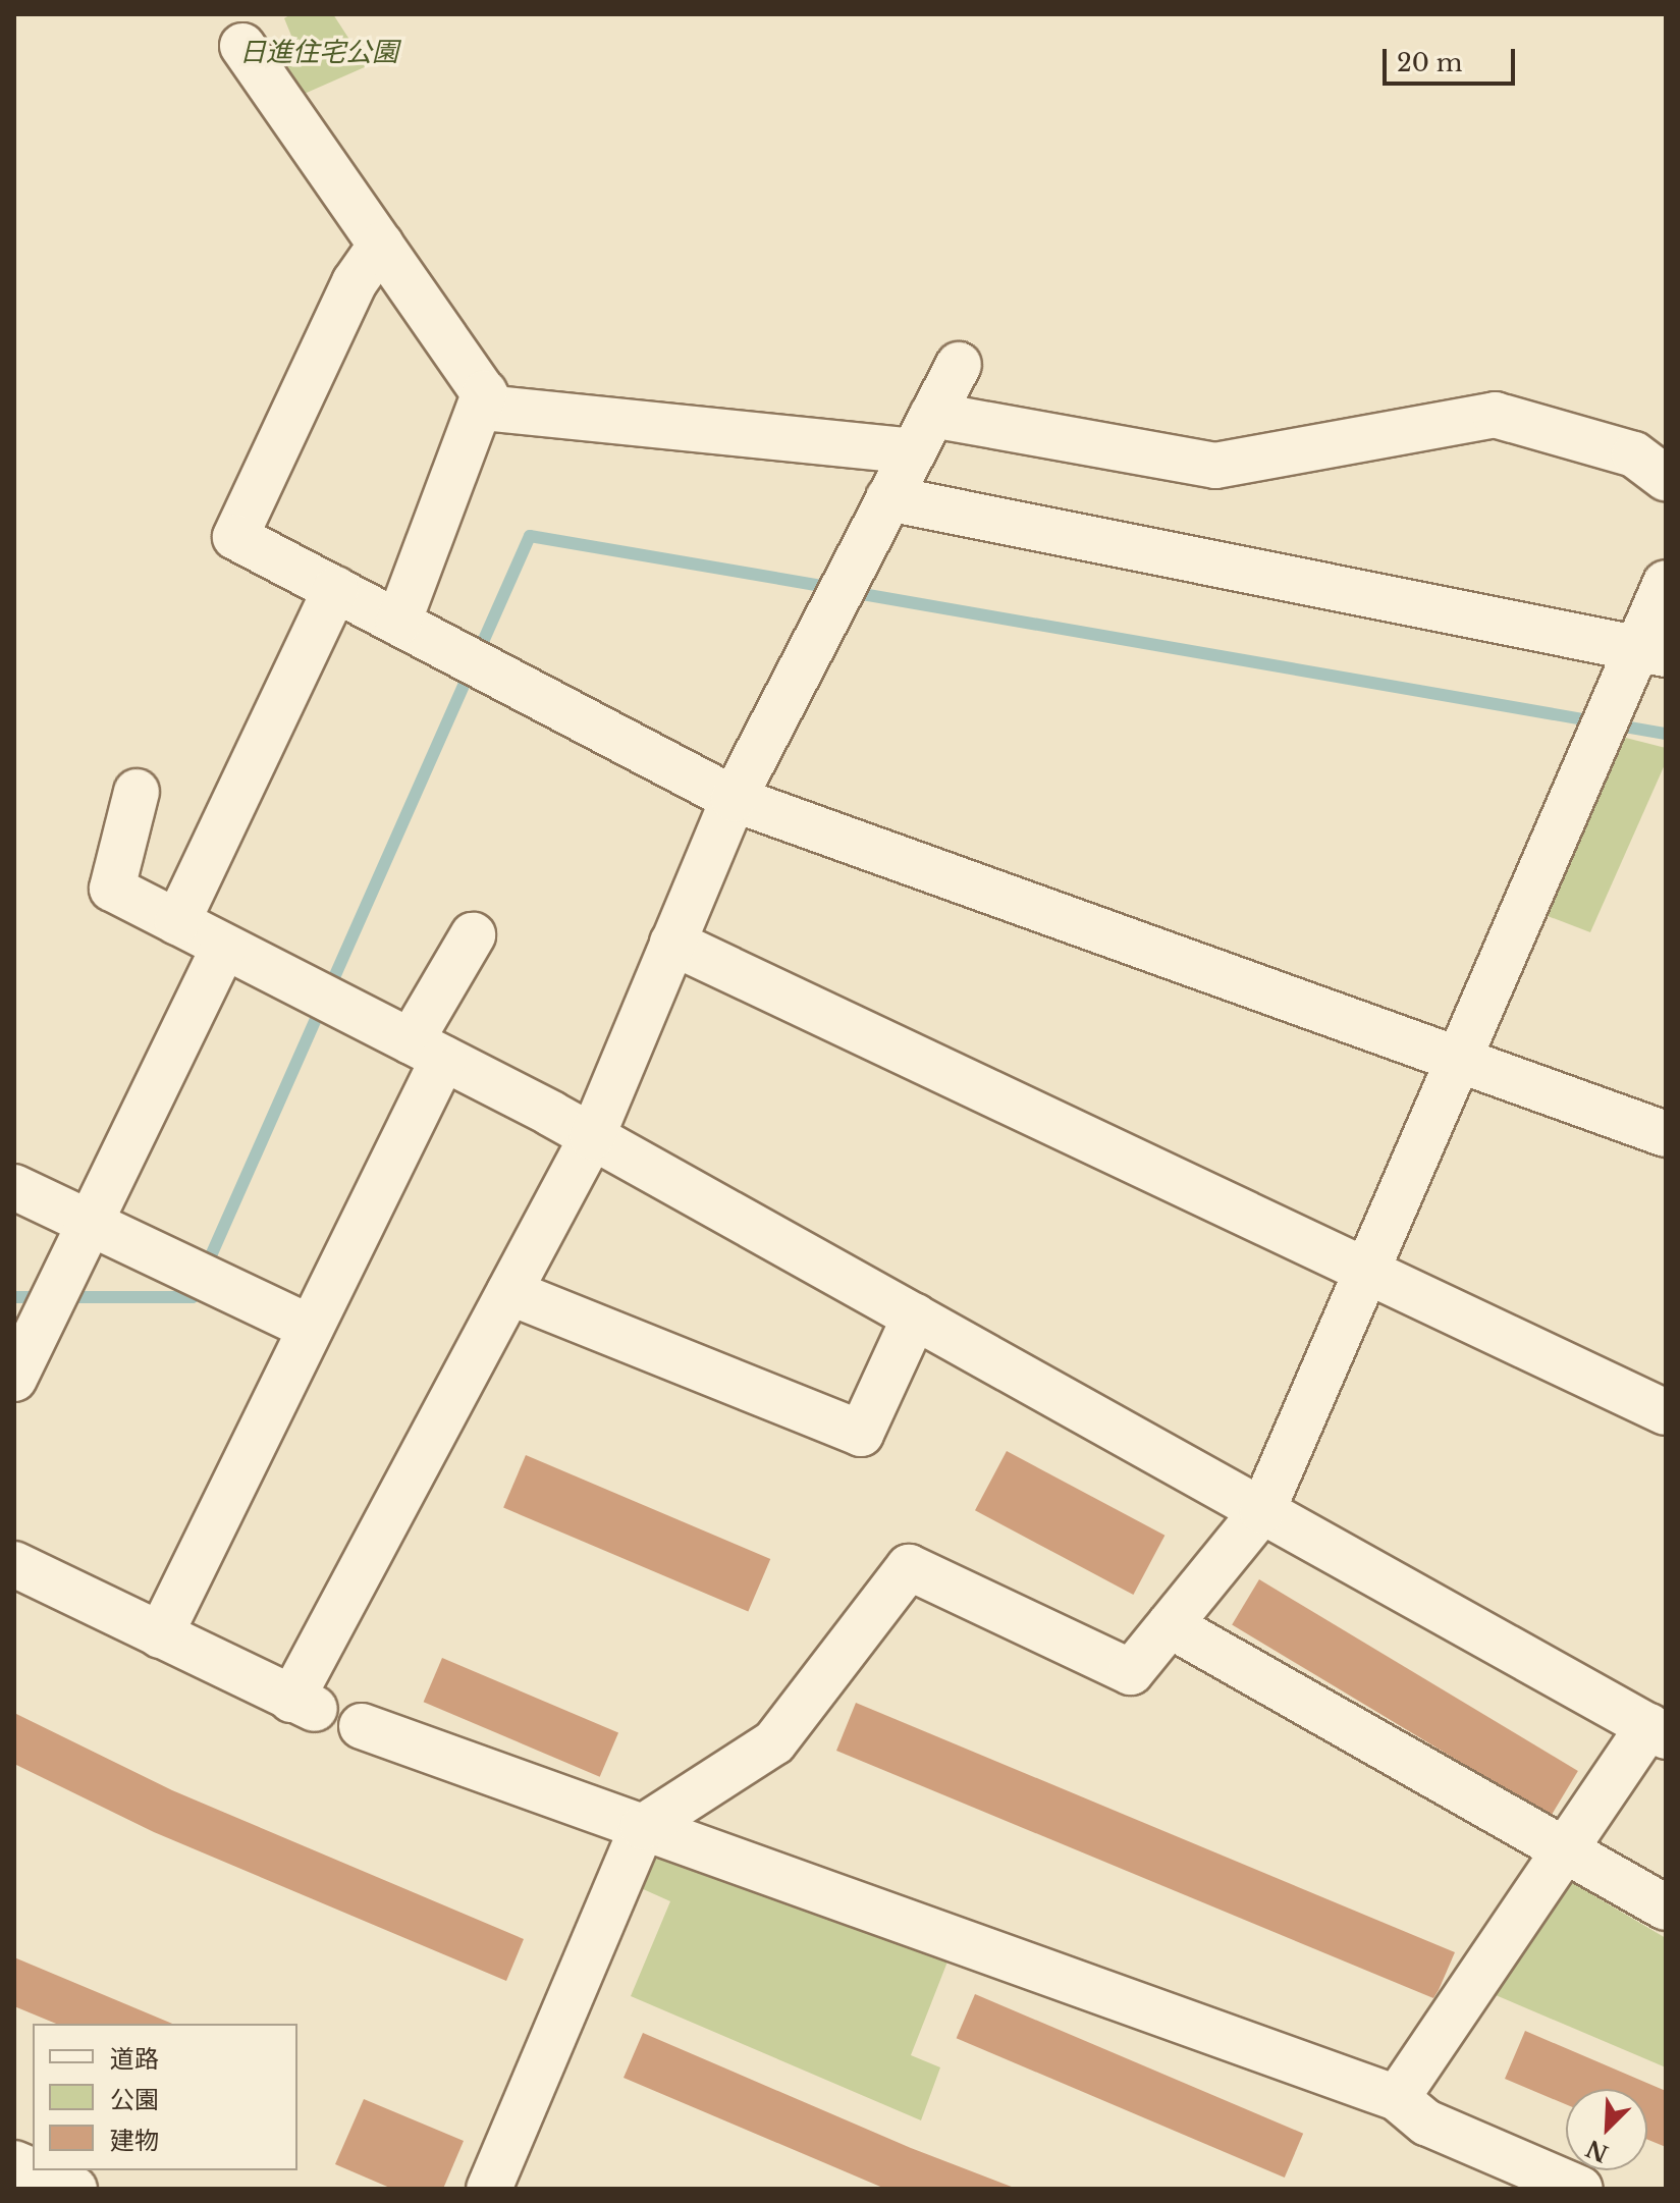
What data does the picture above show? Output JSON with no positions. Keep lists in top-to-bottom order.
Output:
{
  "parks": ["日進住宅公園"],
  "legend": ["道路", "公園", "建物"],
  "scale_bar": "20 m",
  "north": "bottom left"
}
